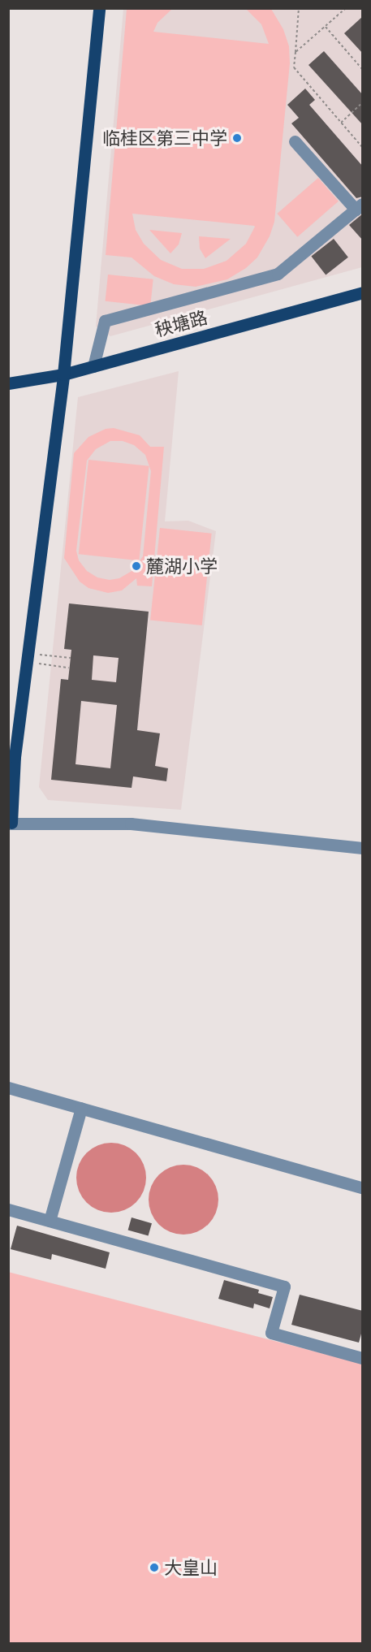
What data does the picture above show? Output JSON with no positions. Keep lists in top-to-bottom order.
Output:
{
  "streets": {
    "main road": ["秧塘路"]
  },
  "places": ["临桂区第三中学", "麓湖小学", "大皇山"]
}
